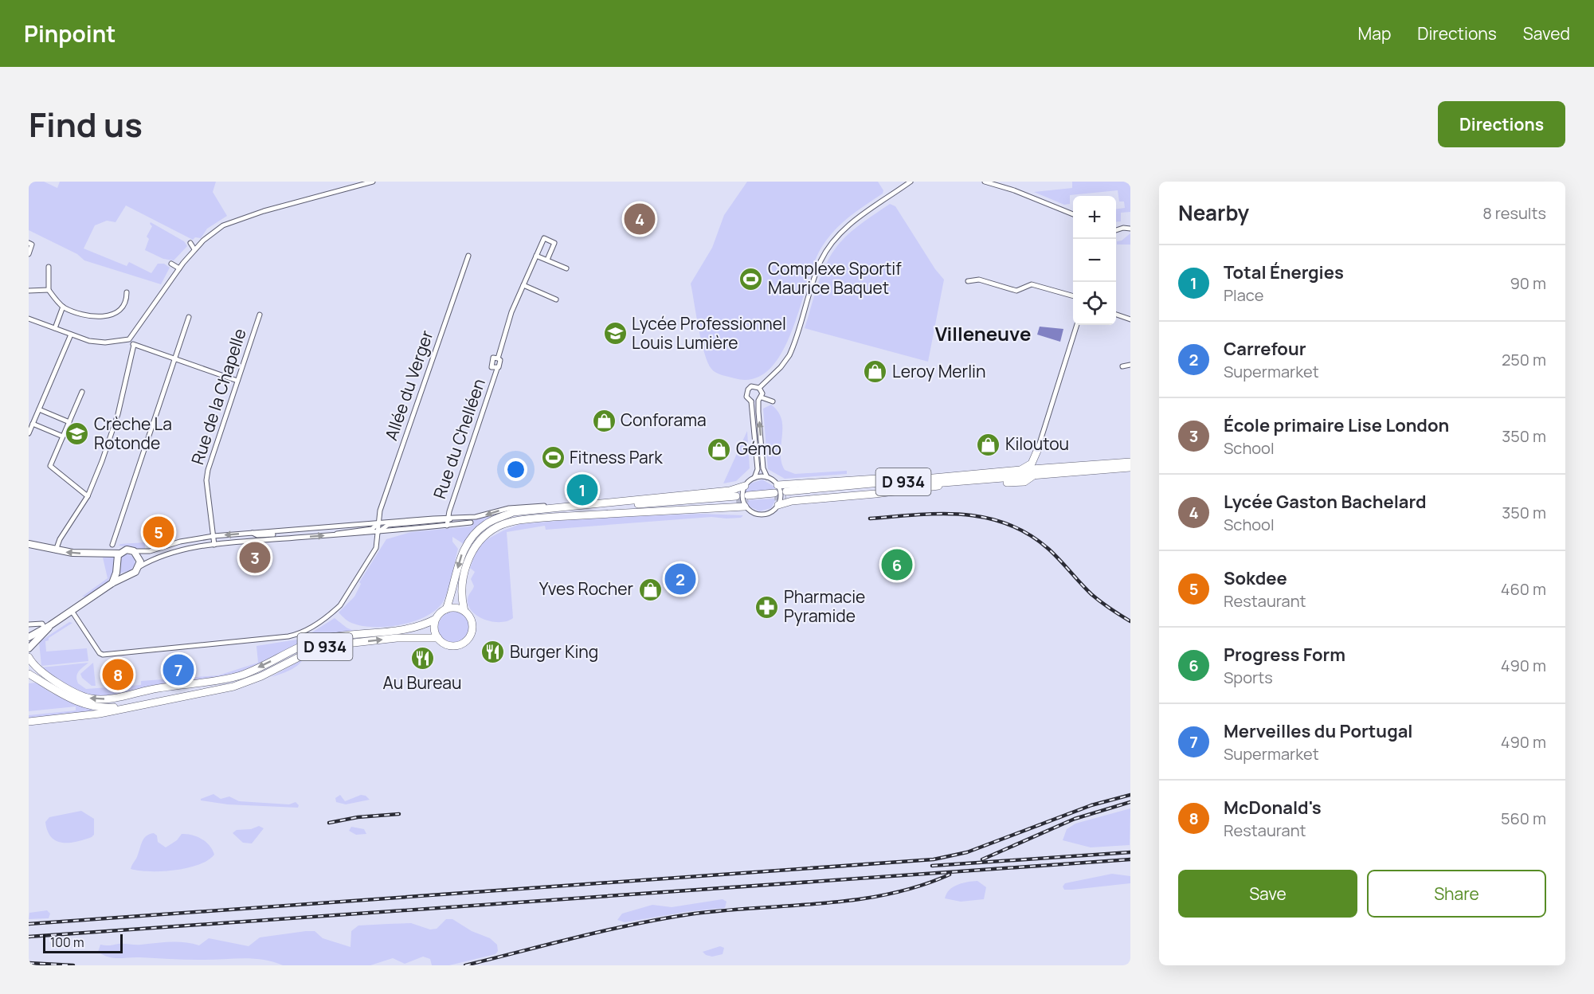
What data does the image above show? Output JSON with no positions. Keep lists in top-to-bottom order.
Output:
{
  "streets": {
    "main road": ["D 934"],
    "street": ["Allée du Verger", "Rue de la Chapelle", "Rue du Chelléen"]
  },
  "districts": ["Villeneuve"],
  "places": {
    "sports": ["Complexe Sportif Maurice Baquet", "Fitness Park"],
    "school or university": ["Lycée Professionnel Louis Lumière", "Crèche La Rotonde"],
    "shop": [
      "Leroy Merlin",
      "Conforama",
      "Kiloutou",
      "Gémo",
      "Yves Rocher"
    ],
    "pharmacy": ["Pharmacie Pyramide"],
    "restaurant": ["Burger King", "Au Bureau"]
  },
  "scale_bar": "100 m",
  "page": {
    "header": "Pinpoint",
    "nav": ["Map", "Directions", "Saved"],
    "title": "Find us",
    "buttons": [
      "Directions",
      ["Save", "Share"]
    ],
    "heading": ["Nearby", "8 results"],
    "map_buttons": ["+", "−"],
    "pins": [
      "4",
      "1",
      "5",
      "3",
      "6",
      "2",
      "7",
      "8"
    ],
    "list": [
      {
        "mark": "1",
        "name": "Total Énergies",
        "note": "Place",
        "value": "90 m"
      },
      {
        "mark": "2",
        "name": "Carrefour",
        "note": "Supermarket",
        "value": "250 m"
      },
      {
        "mark": "3",
        "name": "École primaire Lise London",
        "note": "School",
        "value": "350 m"
      },
      {
        "mark": "4",
        "name": "Lycée Gaston Bachelard",
        "note": "School",
        "value": "350 m"
      },
      {
        "mark": "5",
        "name": "Sokdee",
        "note": "Restaurant",
        "value": "460 m"
      },
      {
        "mark": "6",
        "name": "Progress Form",
        "note": "Sports",
        "value": "490 m"
      },
      {
        "mark": "7",
        "name": "Merveilles du Portugal",
        "note": "Supermarket",
        "value": "490 m"
      },
      {
        "mark": "8",
        "name": "McDonald's",
        "note": "Restaurant",
        "value": "560 m"
      }
    ],
    "scale": "100 m"
  }
}
